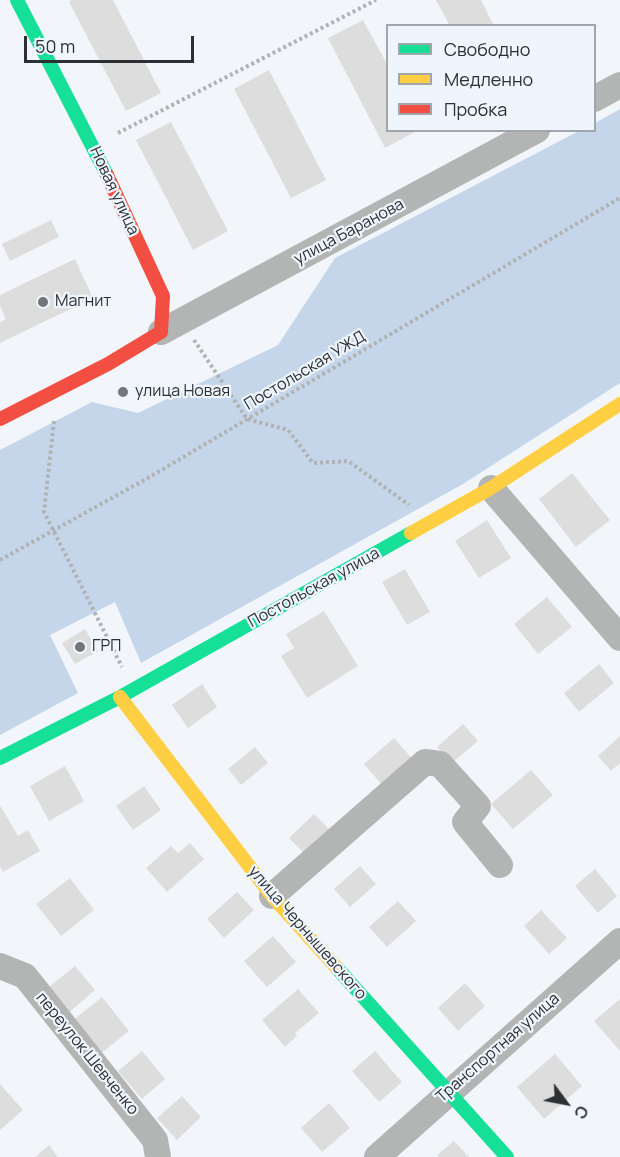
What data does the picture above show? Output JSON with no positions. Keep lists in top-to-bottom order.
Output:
{
  "streets": {
    "street": [
      "Новая улица",
      "улица Баранова",
      "Постольская улица",
      "улица Чернышевского",
      "Транспортная улица",
      "переулок Шевченко"
    ],
    "path": ["Постольская УЖД"]
  },
  "crossings": [
    ["Новая улица", "улица Баранова"],
    ["Постольская улица", "улица Чернышевского"],
    ["улица Чернышевского", "Транспортная улица"]
  ],
  "places": ["Магнит", "улица Новая", "ГРП"],
  "legend": ["Свободно", "Медленно", "Пробка"],
  "scale_bar": "50 m",
  "north": "bottom right"
}
